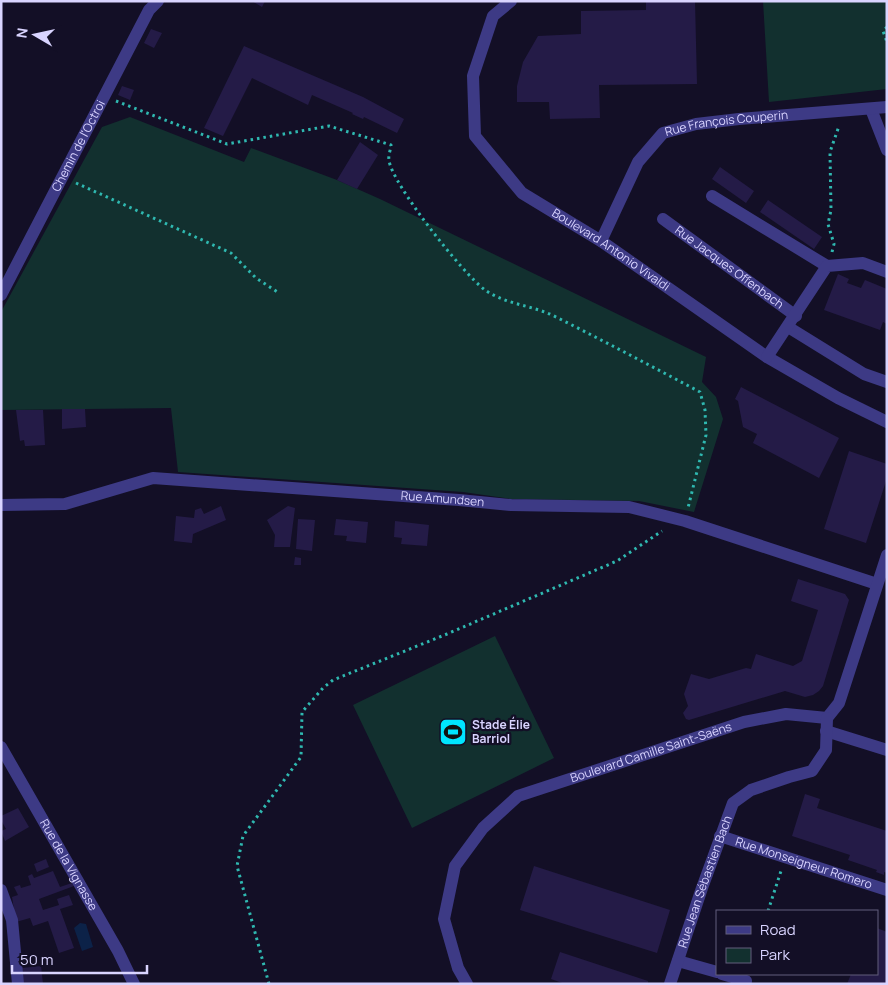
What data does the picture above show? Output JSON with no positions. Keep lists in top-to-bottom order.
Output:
{
  "streets": {
    "street": [
      "Rue François Couperin",
      "Chemin de l'Octroi",
      "Boulevard Antonio Vivaldi",
      "Rue Jacques Offenbach",
      "Rue Amundsen",
      "Boulevard Camille Saint-Saëns",
      "Rue Monseigneur Romero",
      "Rue de la Vignasse",
      "Rue Jean Sébastien Bach"
    ]
  },
  "crossings": [
    ["Rue François Couperin", "Boulevard Antonio Vivaldi"],
    ["Boulevard Antonio Vivaldi", "Rue Jacques Offenbach"],
    ["Boulevard Camille Saint-Saëns", "Rue Jean Sébastien Bach"],
    ["Rue Monseigneur Romero", "Rue Jean Sébastien Bach"]
  ],
  "places": {
    "sports": ["Stade Élie Barriol"]
  },
  "legend": ["Road", "Park"],
  "scale_bar": "50 m",
  "north": "left"
}
